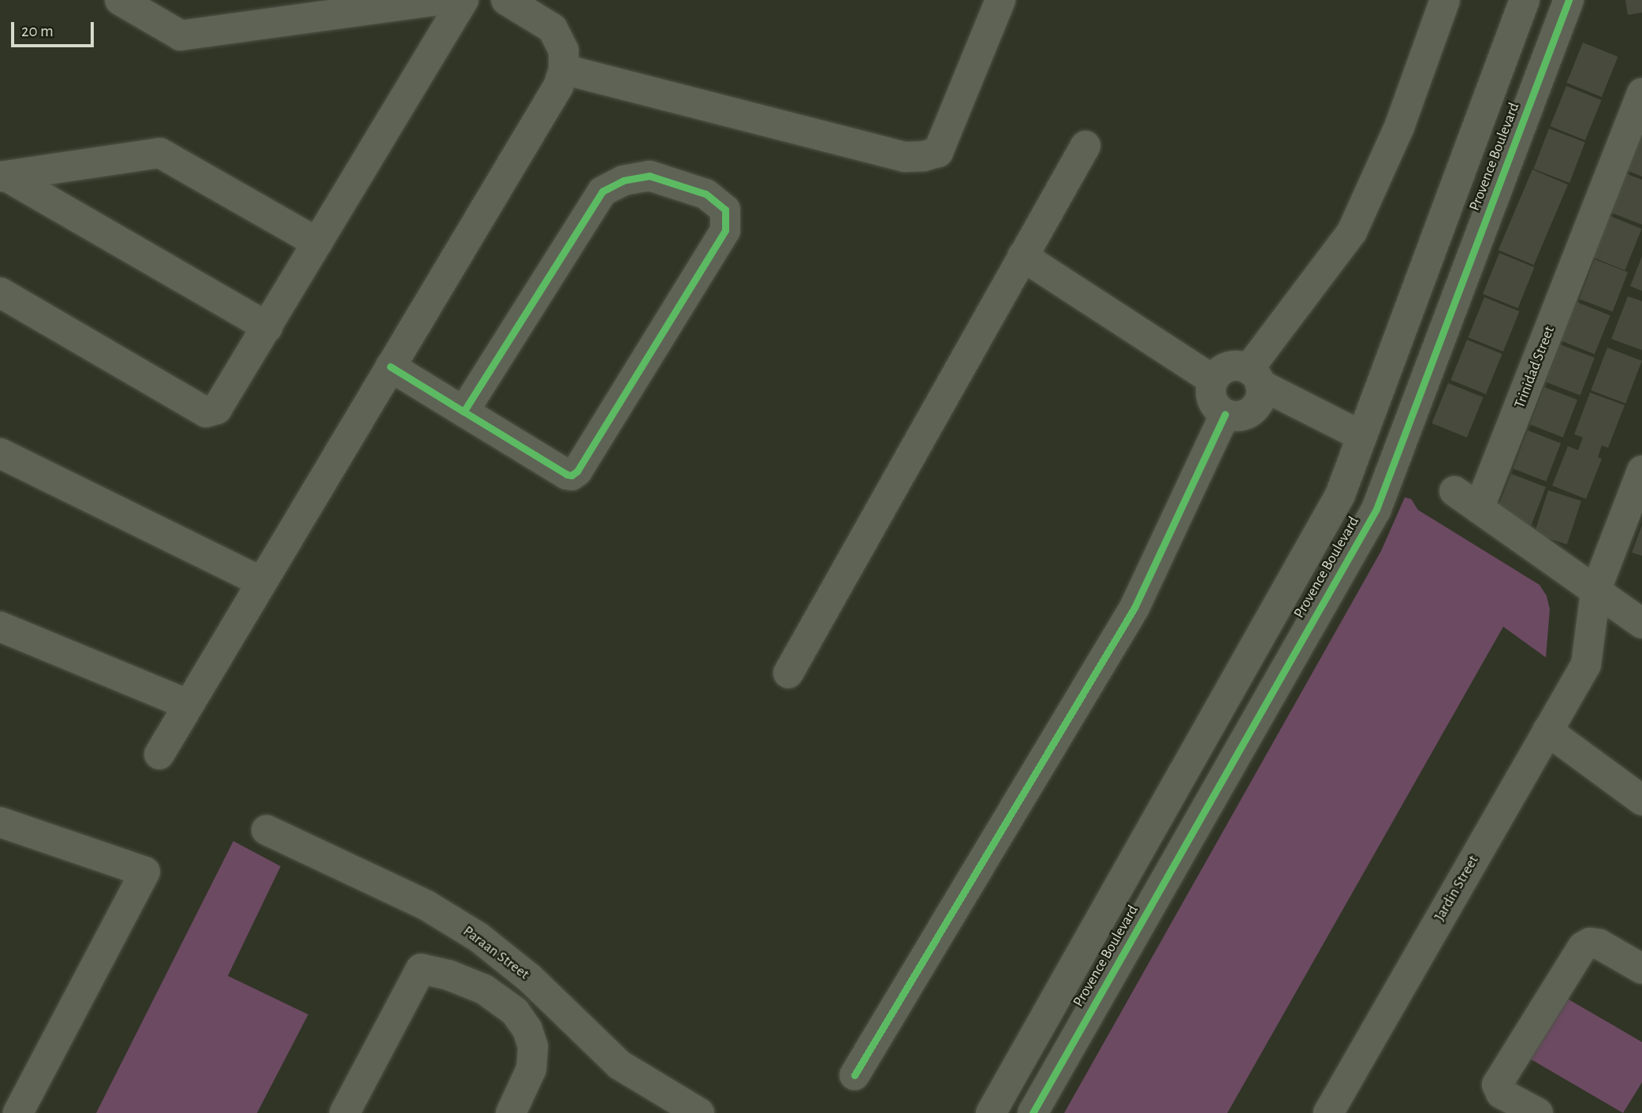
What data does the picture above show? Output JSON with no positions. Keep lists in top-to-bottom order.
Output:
{
  "streets": {
    "street": [
      "Provence Boulevard",
      "Trinidad Street",
      "Jardin Street",
      "Paraan Street"
    ]
  },
  "scale_bar": "20 m"
}
